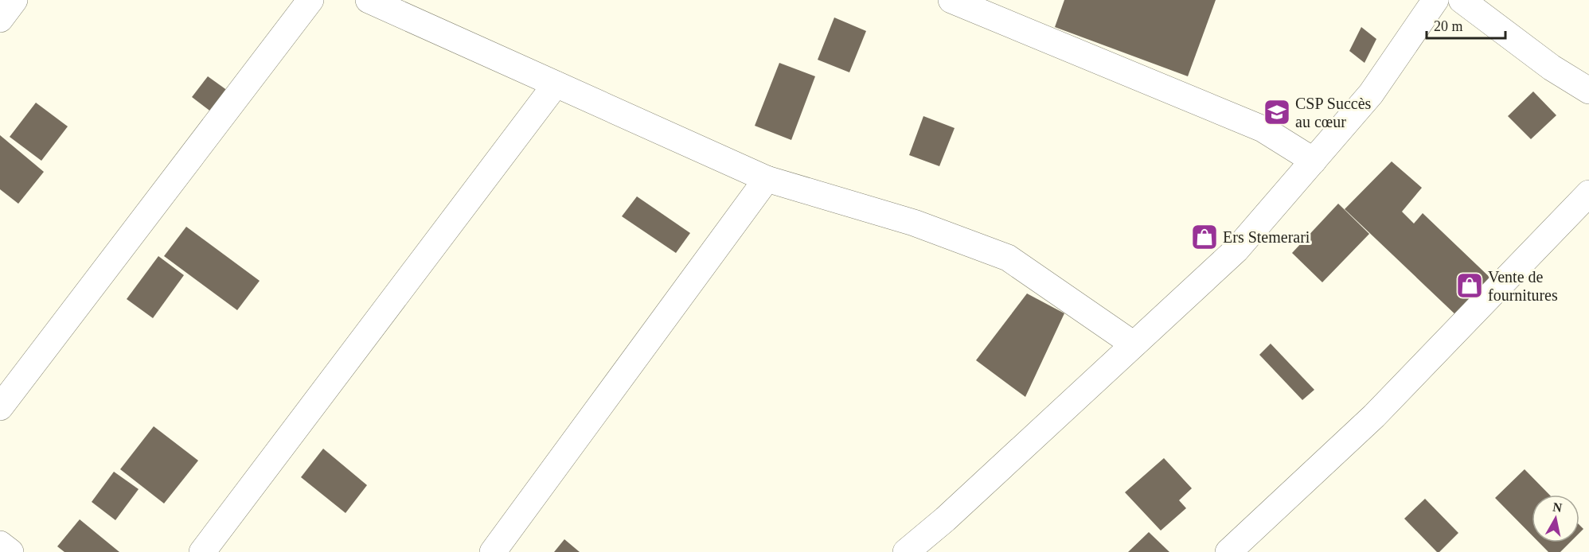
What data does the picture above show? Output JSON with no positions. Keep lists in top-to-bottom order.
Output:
{
  "places": {
    "school or university": ["CSP Succès au cœur"],
    "shop": ["Ers Stemerari", "Vente de fournitures"]
  },
  "scale_bar": "20 m",
  "north": "top"
}
